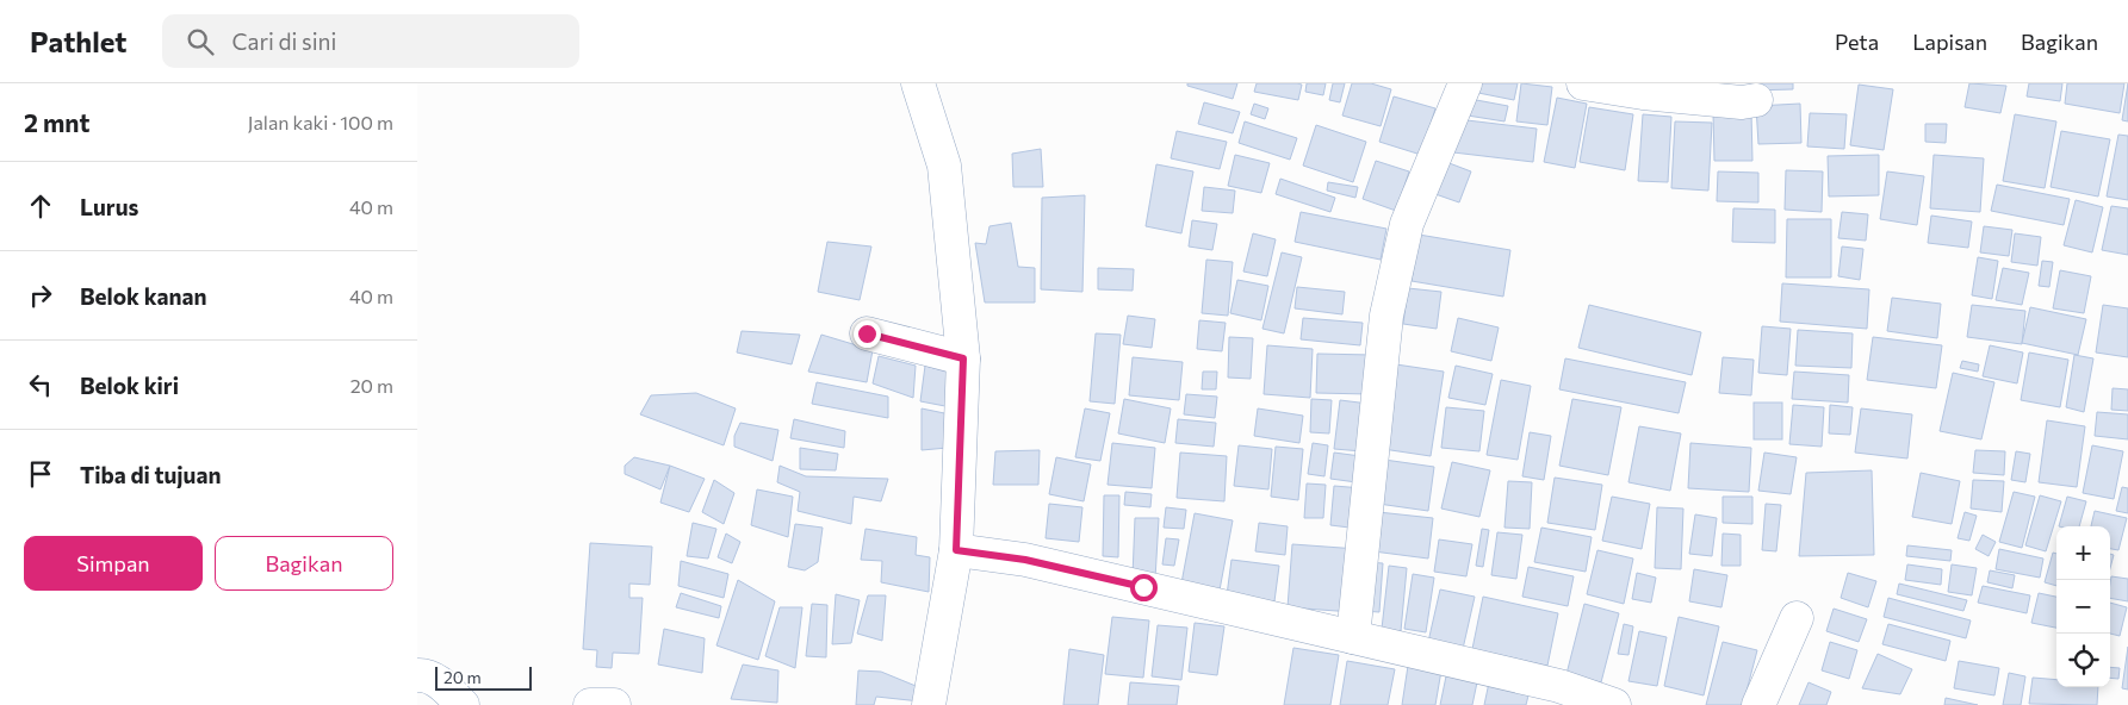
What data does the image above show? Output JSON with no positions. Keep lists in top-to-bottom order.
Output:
{
  "scale_bar": "20 m",
  "page": {
    "header": "Pathlet",
    "search": "Cari di sini",
    "nav": ["Peta", "Lapisan", "Bagikan"],
    "heading": ["2 mnt", "Jalan kaki · 100 m"],
    "list": [
      ["Lurus", "40 m"],
      ["Belok kanan", "40 m"],
      ["Belok kiri", "20 m"],
      "Tiba di tujuan"
    ],
    "buttons": ["Simpan", "Bagikan"],
    "map_buttons": ["+", "−"],
    "scale": "20 m"
  }
}
